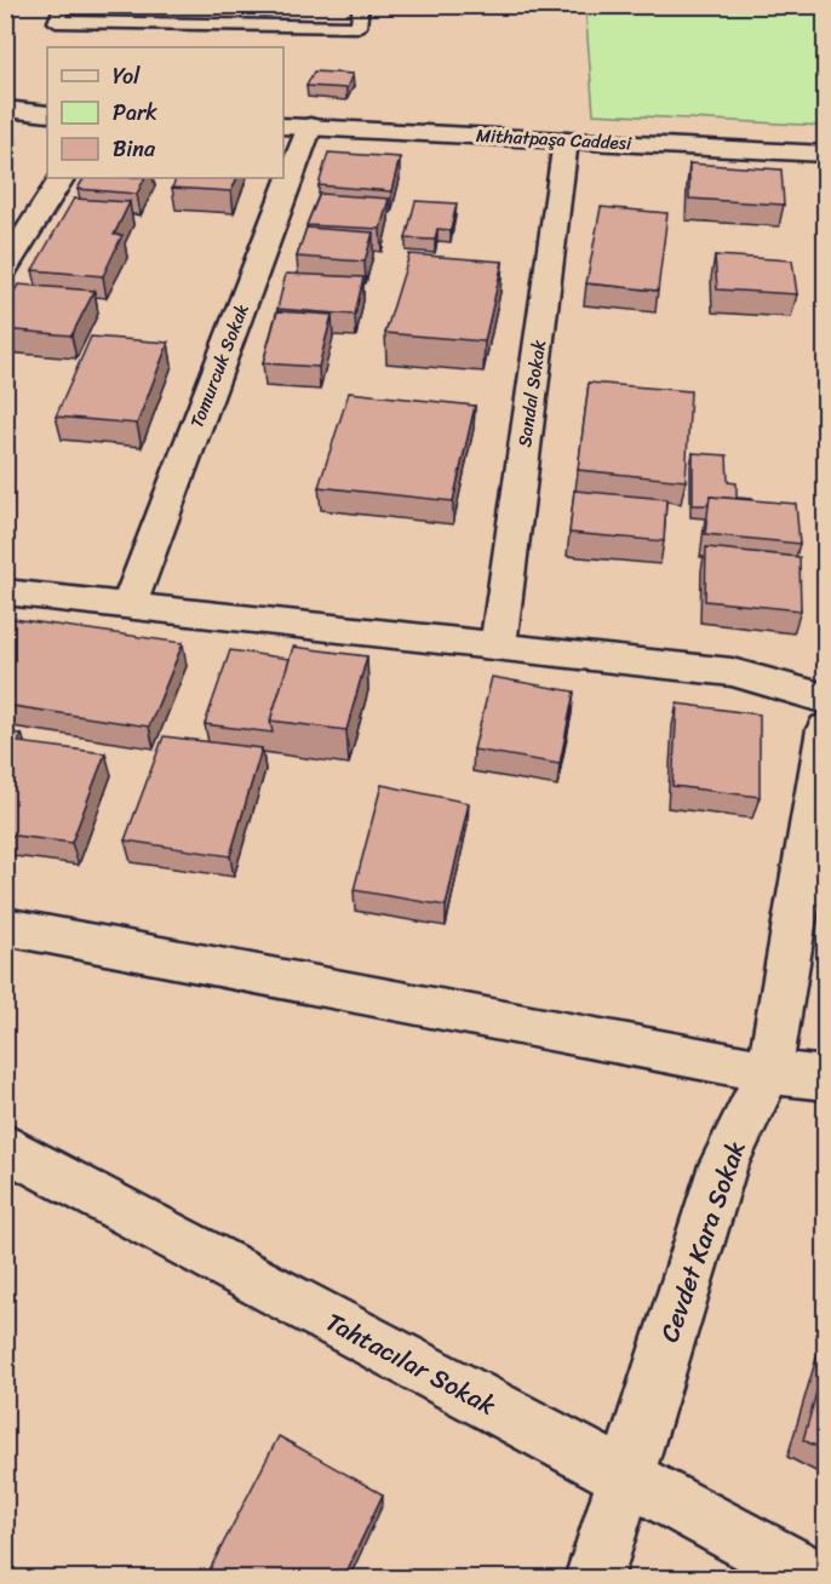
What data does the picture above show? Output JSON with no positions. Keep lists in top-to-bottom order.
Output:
{
  "streets": {
    "street": [
      "Mithatpaşa Caddesi",
      "Tomurcuk Sokak",
      "Sandal Sokak",
      "Cevdet Kara Sokak",
      "Tahtacılar Sokak"
    ]
  },
  "crossings": [
    ["Mithatpaşa Caddesi", "Tomurcuk Sokak"],
    ["Mithatpaşa Caddesi", "Sandal Sokak"],
    ["Cevdet Kara Sokak", "Tahtacılar Sokak"]
  ],
  "legend": ["Yol", "Park", "Bina"]
}
